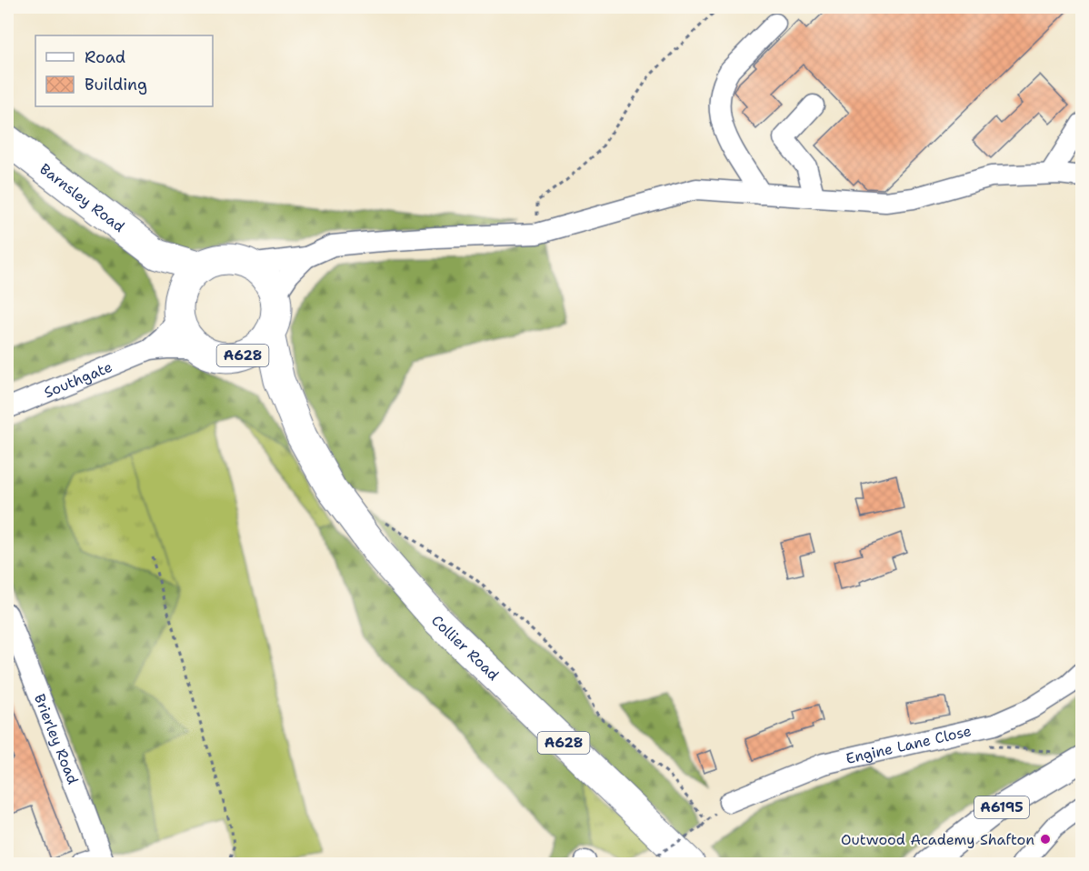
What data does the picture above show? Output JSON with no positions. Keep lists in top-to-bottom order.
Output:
{
  "streets": {
    "highway": ["Barnsley Road", "A628", "Collier Road"],
    "main road": ["A6195"],
    "street": ["Southgate", "Brierley Road", "Engine Lane Close"]
  },
  "crossings": [
    ["Barnsley Road", "A628"],
    ["Barnsley Road", "Southgate"],
    ["Barnsley Road", "Collier Road"],
    ["A628", "Southgate"],
    ["A628", "Collier Road"],
    ["Southgate", "Collier Road"]
  ],
  "places": ["Outwood Academy Shafton"],
  "legend": ["Road", "Building"]
}
